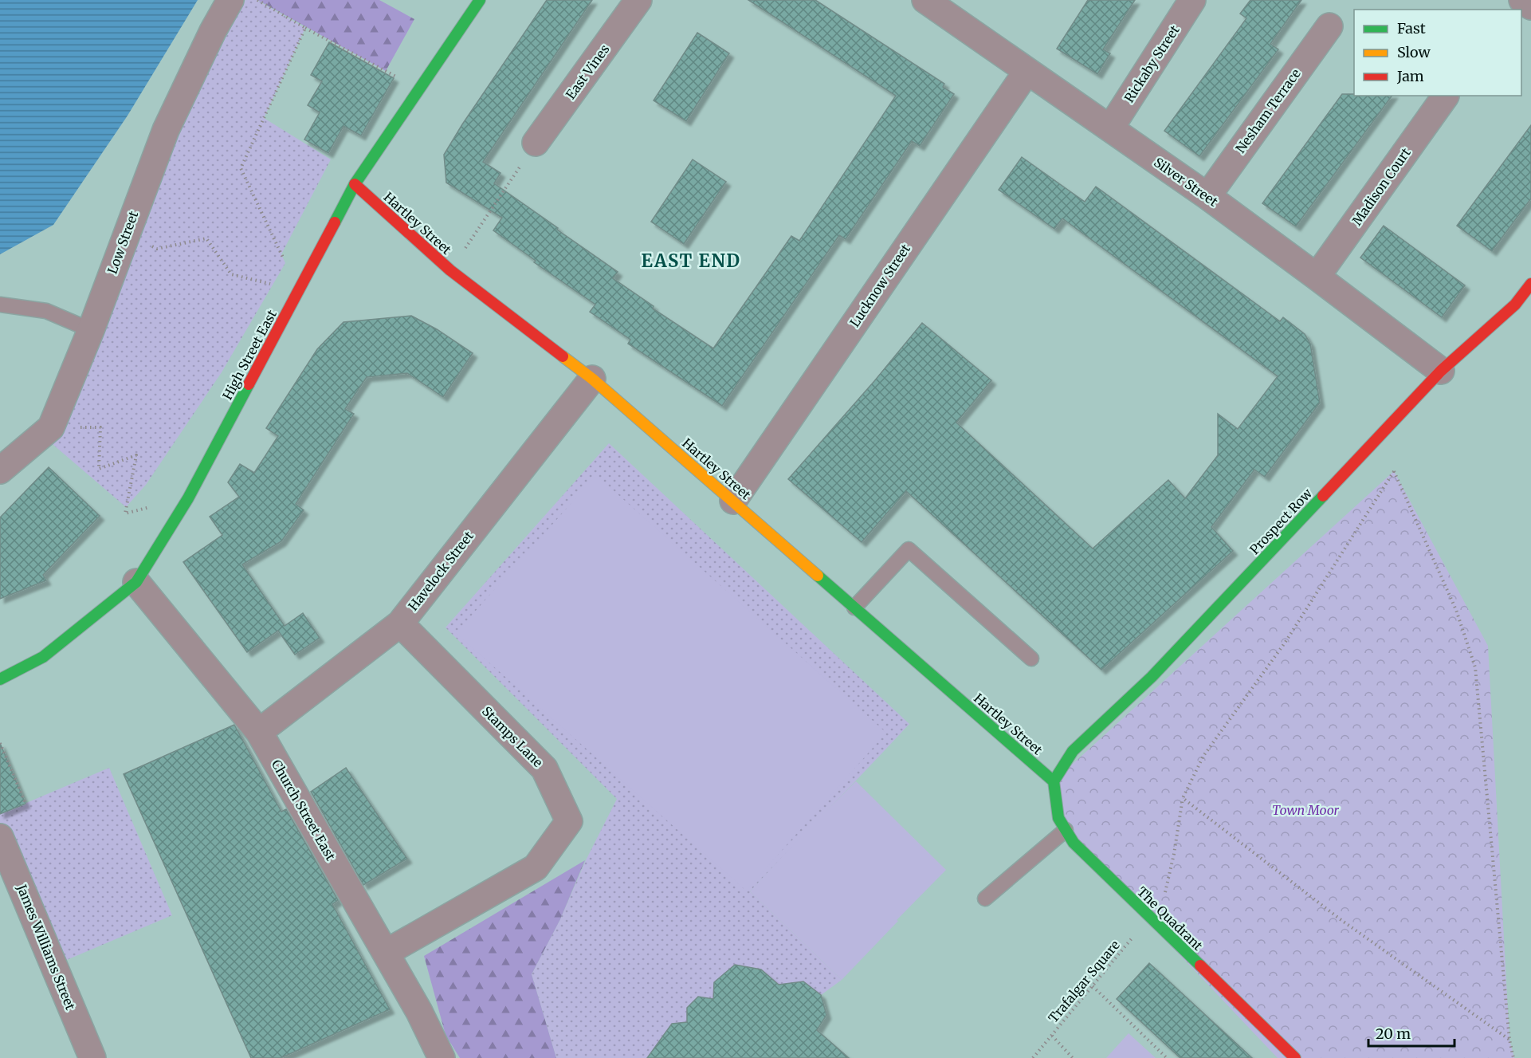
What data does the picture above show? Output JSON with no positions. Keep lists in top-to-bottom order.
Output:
{
  "streets": {
    "street": [
      "Rickaby Street",
      "East Vines",
      "Nesham Terrace",
      "Silver Street",
      "Madison Court",
      "Hartley Street",
      "Low Street",
      "Lucknow Street",
      "High Street East",
      "Prospect Row",
      "Havelock Street",
      "Stamps Lane",
      "Church Street East",
      "The Quadrant",
      "James Williams Street"
    ],
    "path": ["Trafalgar Square"]
  },
  "crossings": [
    ["Rickaby Street", "Silver Street"],
    ["Nesham Terrace", "Silver Street"],
    ["Silver Street", "Madison Court"],
    ["Silver Street", "Lucknow Street"],
    ["Silver Street", "Prospect Row"],
    ["Hartley Street", "Lucknow Street"],
    ["Hartley Street", "High Street East"],
    ["Hartley Street", "Prospect Row"],
    ["Hartley Street", "Havelock Street"],
    ["Hartley Street", "The Quadrant"],
    ["High Street East", "Church Street East"],
    ["Prospect Row", "The Quadrant"],
    ["Havelock Street", "Stamps Lane"],
    ["Havelock Street", "Church Street East"],
    ["Stamps Lane", "Church Street East"],
    ["The Quadrant", "Trafalgar Square"]
  ],
  "districts": ["EAST END"],
  "parks": ["Town Moor"],
  "legend": ["Fast", "Slow", "Jam"],
  "scale_bar": "20 m"
}
